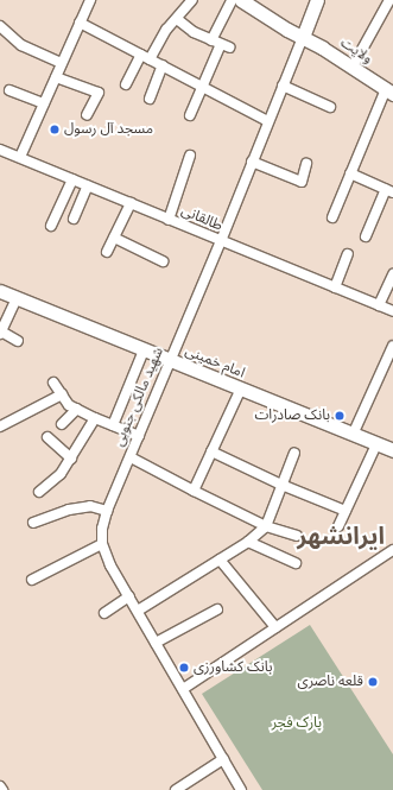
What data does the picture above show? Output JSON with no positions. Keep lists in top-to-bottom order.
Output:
{
  "streets": {
    "main road": ["ولایت", "امام خمینی", "شهید مالکی جنوبی"],
    "street": ["طالقانی"]
  },
  "crossings": [
    ["ولایت", "شهید مالکی جنوبی"],
    ["طالقانی", "شهید مالکی جنوبی"],
    ["امام خمینی", "شهید مالکی جنوبی"]
  ],
  "districts": ["ایرانشهر"],
  "parks": ["پارک فجر"],
  "places": [
    "مسجد آل رسول",
    "بانک صادرات",
    "بانک کشاورزی",
    "قلعه ناصری"
  ]
}
